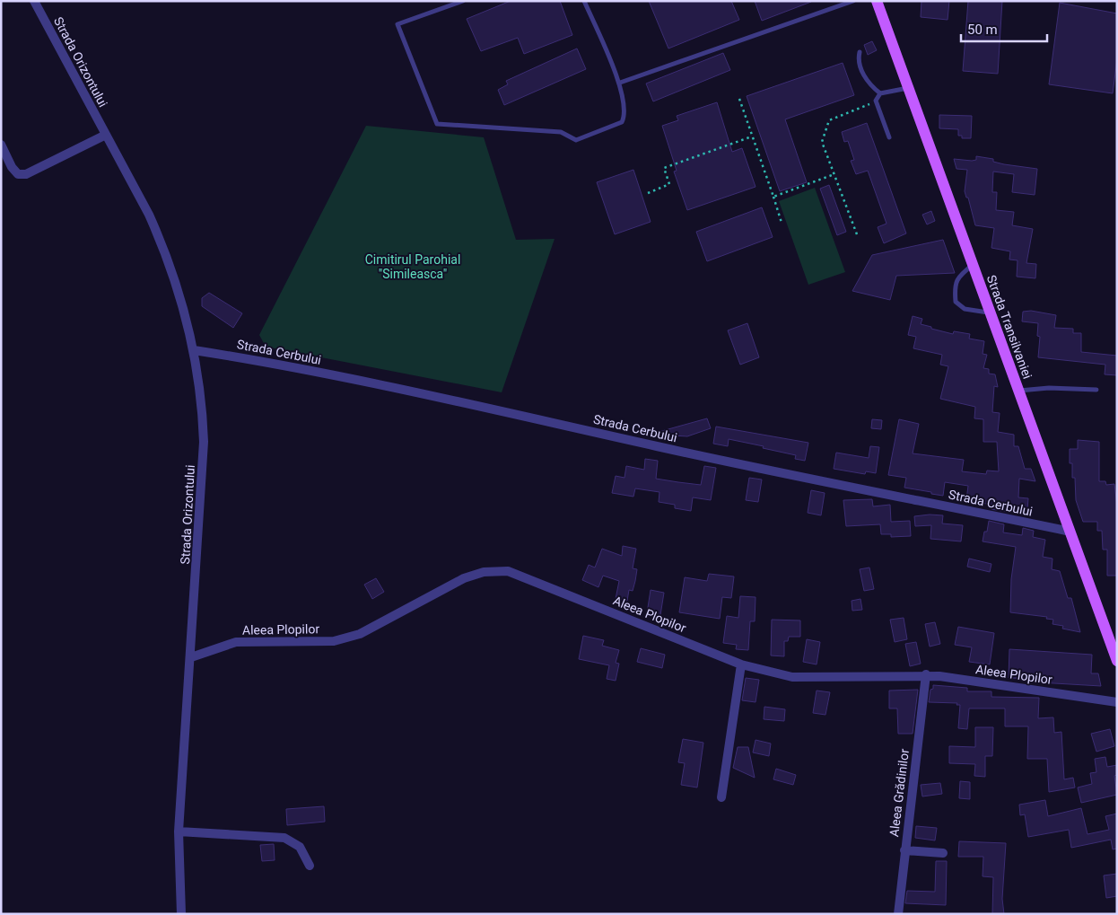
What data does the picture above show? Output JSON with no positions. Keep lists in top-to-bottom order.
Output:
{
  "streets": {
    "main road": ["Strada Transilvaniei"],
    "street": [
      "Strada Orizontului",
      "Strada Cerbului",
      "Aleea Plopilor",
      "Aleea Grădinilor"
    ]
  },
  "crossings": [
    ["Strada Orizontului", "Strada Cerbului"],
    ["Strada Orizontului", "Aleea Plopilor"],
    ["Strada Transilvaniei", "Strada Cerbului"],
    ["Aleea Plopilor", "Aleea Grădinilor"]
  ],
  "parks": ["Cimitirul Parohial \"Simileasca\""],
  "scale_bar": "50 m"
}
